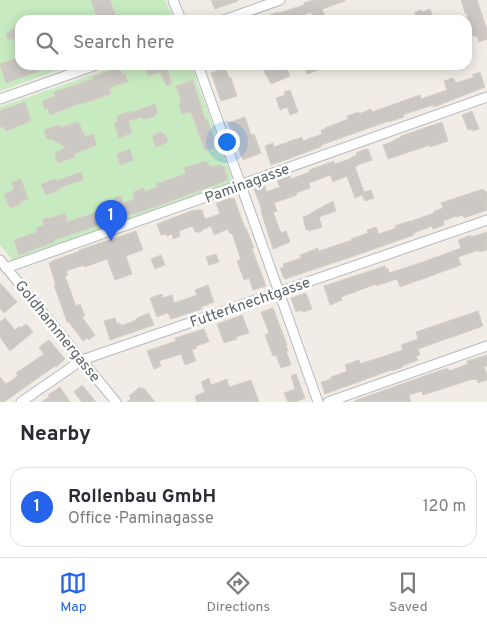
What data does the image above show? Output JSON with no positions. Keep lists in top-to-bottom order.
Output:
{
  "streets": {
    "street": ["Paminagasse", "Futterknechtgasse", "Goldhammergasse"]
  },
  "crossings": [
    ["Paminagasse", "Goldhammergasse"],
    ["Futterknechtgasse", "Goldhammergasse"]
  ],
  "page": {
    "search": "Search here",
    "pins": "1",
    "heading": "Nearby",
    "list": [
      {
        "mark": "1",
        "name": "Rollenbau GmbH",
        "note": "Office · Paminagasse",
        "value": "120 m"
      }
    ],
    "nav": ["Map", "Directions", "Saved"]
  }
}
